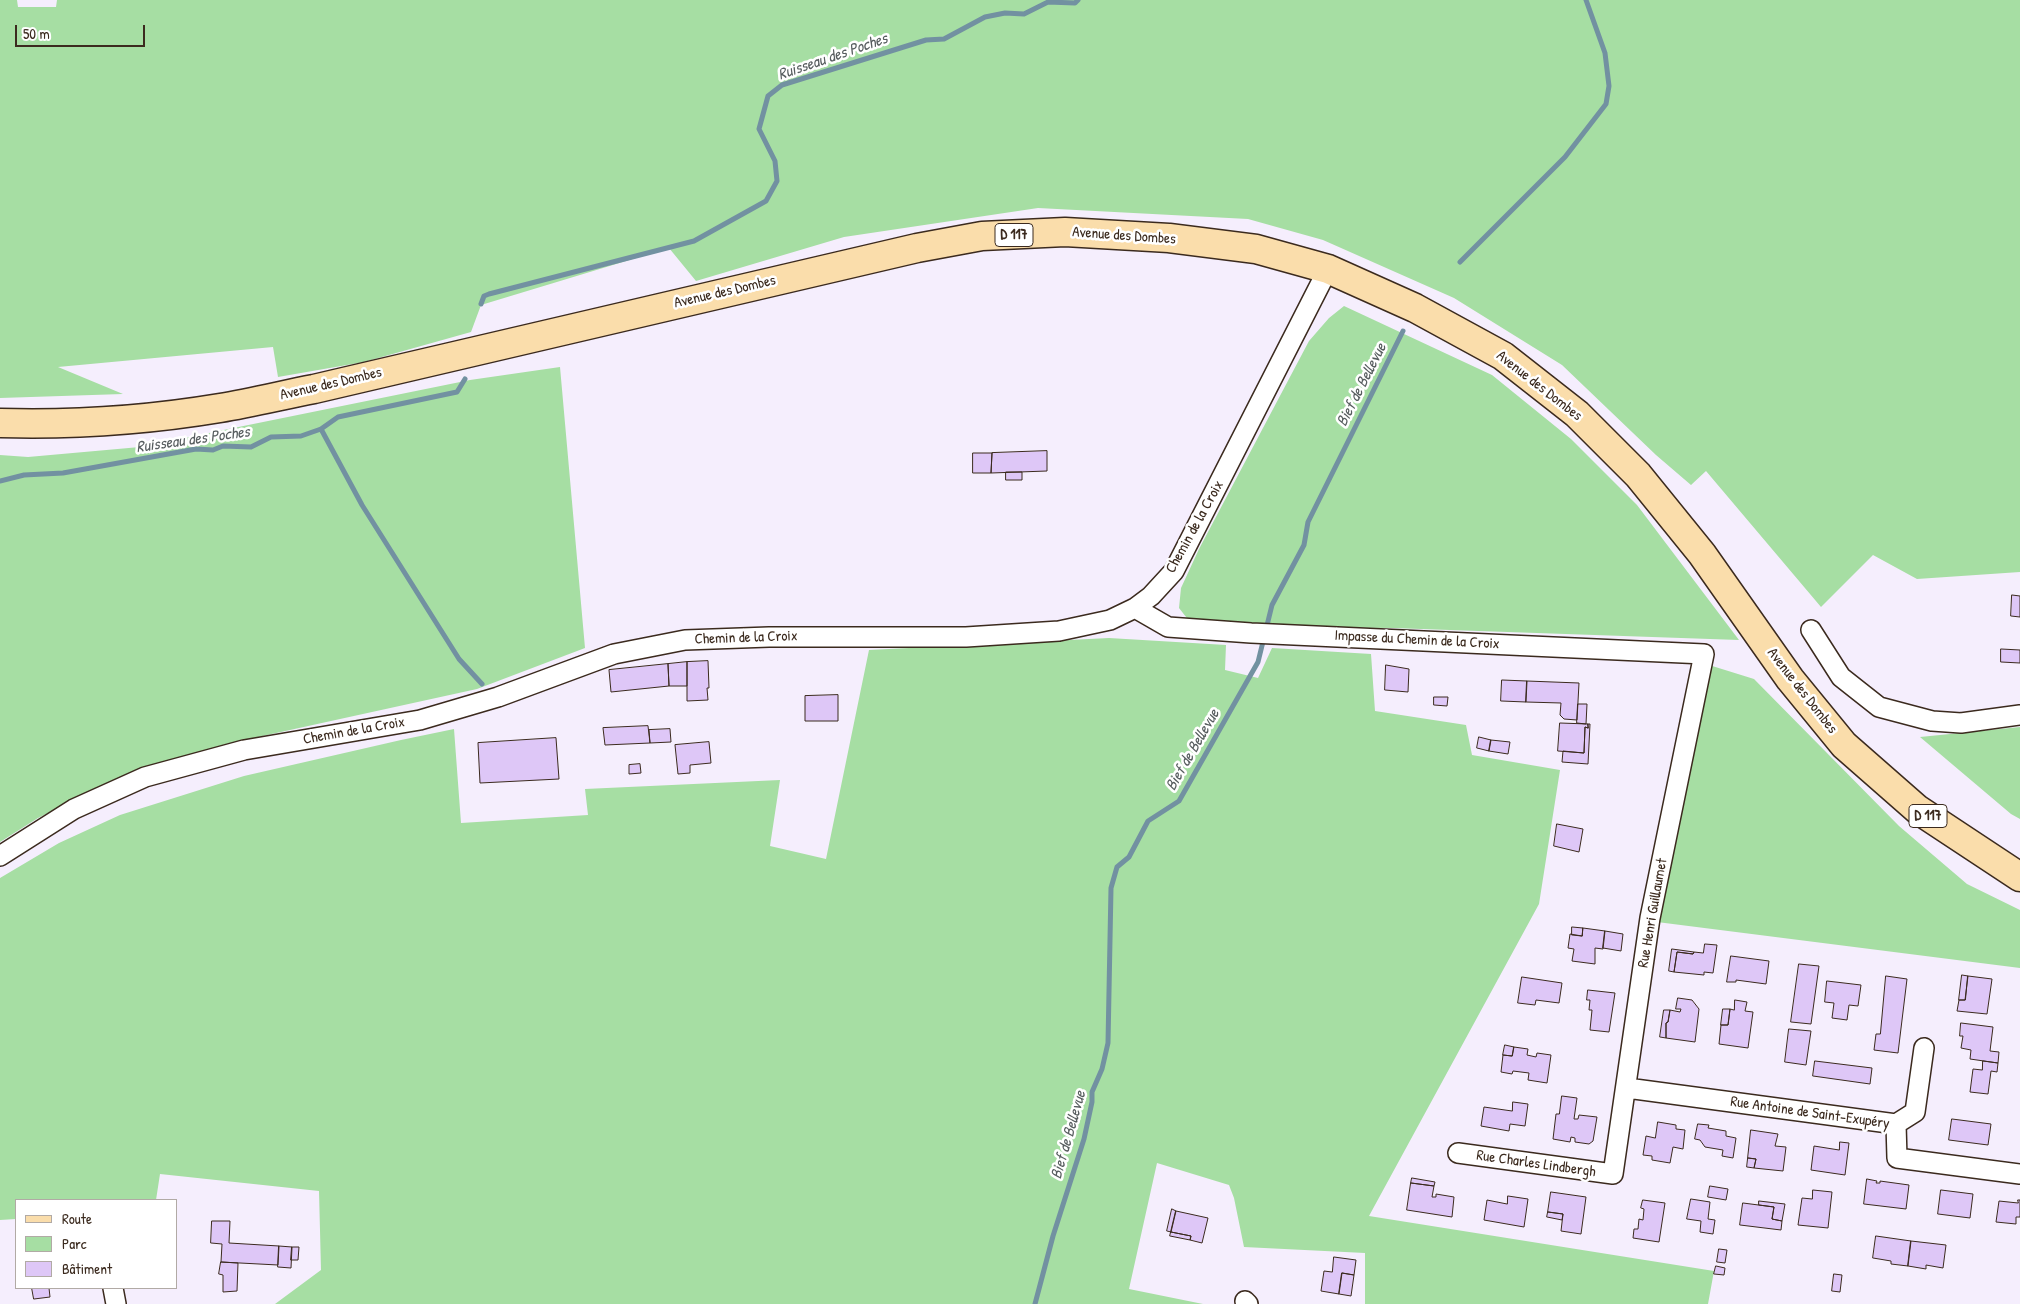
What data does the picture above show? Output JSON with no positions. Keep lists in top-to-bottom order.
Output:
{
  "streets": {
    "main road": ["D 117", "Avenue des Dombes"],
    "street": [
      "Chemin de la Croix",
      "Impasse du Chemin de la Croix",
      "Rue Henri Guillaumet",
      "Rue Antoine de Saint-Exupéry",
      "Rue Charles Lindbergh"
    ]
  },
  "crossings": [
    ["Avenue des Dombes", "Chemin de la Croix"],
    ["Chemin de la Croix", "Impasse du Chemin de la Croix"],
    ["Impasse du Chemin de la Croix", "Rue Henri Guillaumet"],
    ["Rue Henri Guillaumet", "Rue Antoine de Saint-Exupéry"],
    ["Rue Henri Guillaumet", "Rue Charles Lindbergh"]
  ],
  "water": ["Ruisseau des Poches", "Bief de Bellevue"],
  "legend": ["Route", "Parc", "Bâtiment"],
  "scale_bar": "50 m"
}
